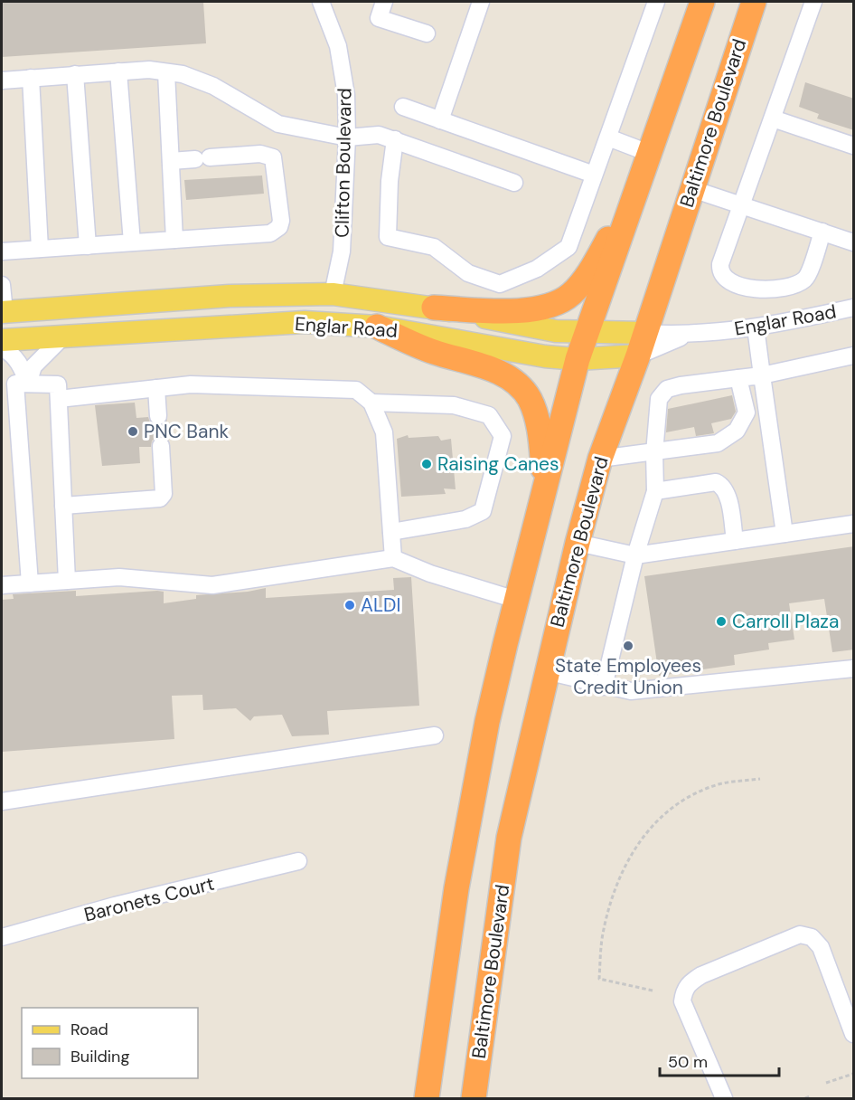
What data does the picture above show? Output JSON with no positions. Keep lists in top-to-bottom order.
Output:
{
  "streets": {
    "highway": ["Baltimore Boulevard"],
    "main road": ["Englar Road"],
    "street": ["Clifton Boulevard", "Baronets Court"]
  },
  "crossings": [
    ["Baltimore Boulevard", "Englar Road"],
    ["Clifton Boulevard", "Englar Road"]
  ],
  "places": [
    "PNC Bank",
    "Raising Canes",
    "ALDI",
    "Carroll Plaza",
    "State Employees Credit Union"
  ],
  "legend": ["Road", "Building"],
  "scale_bar": "50 m"
}
